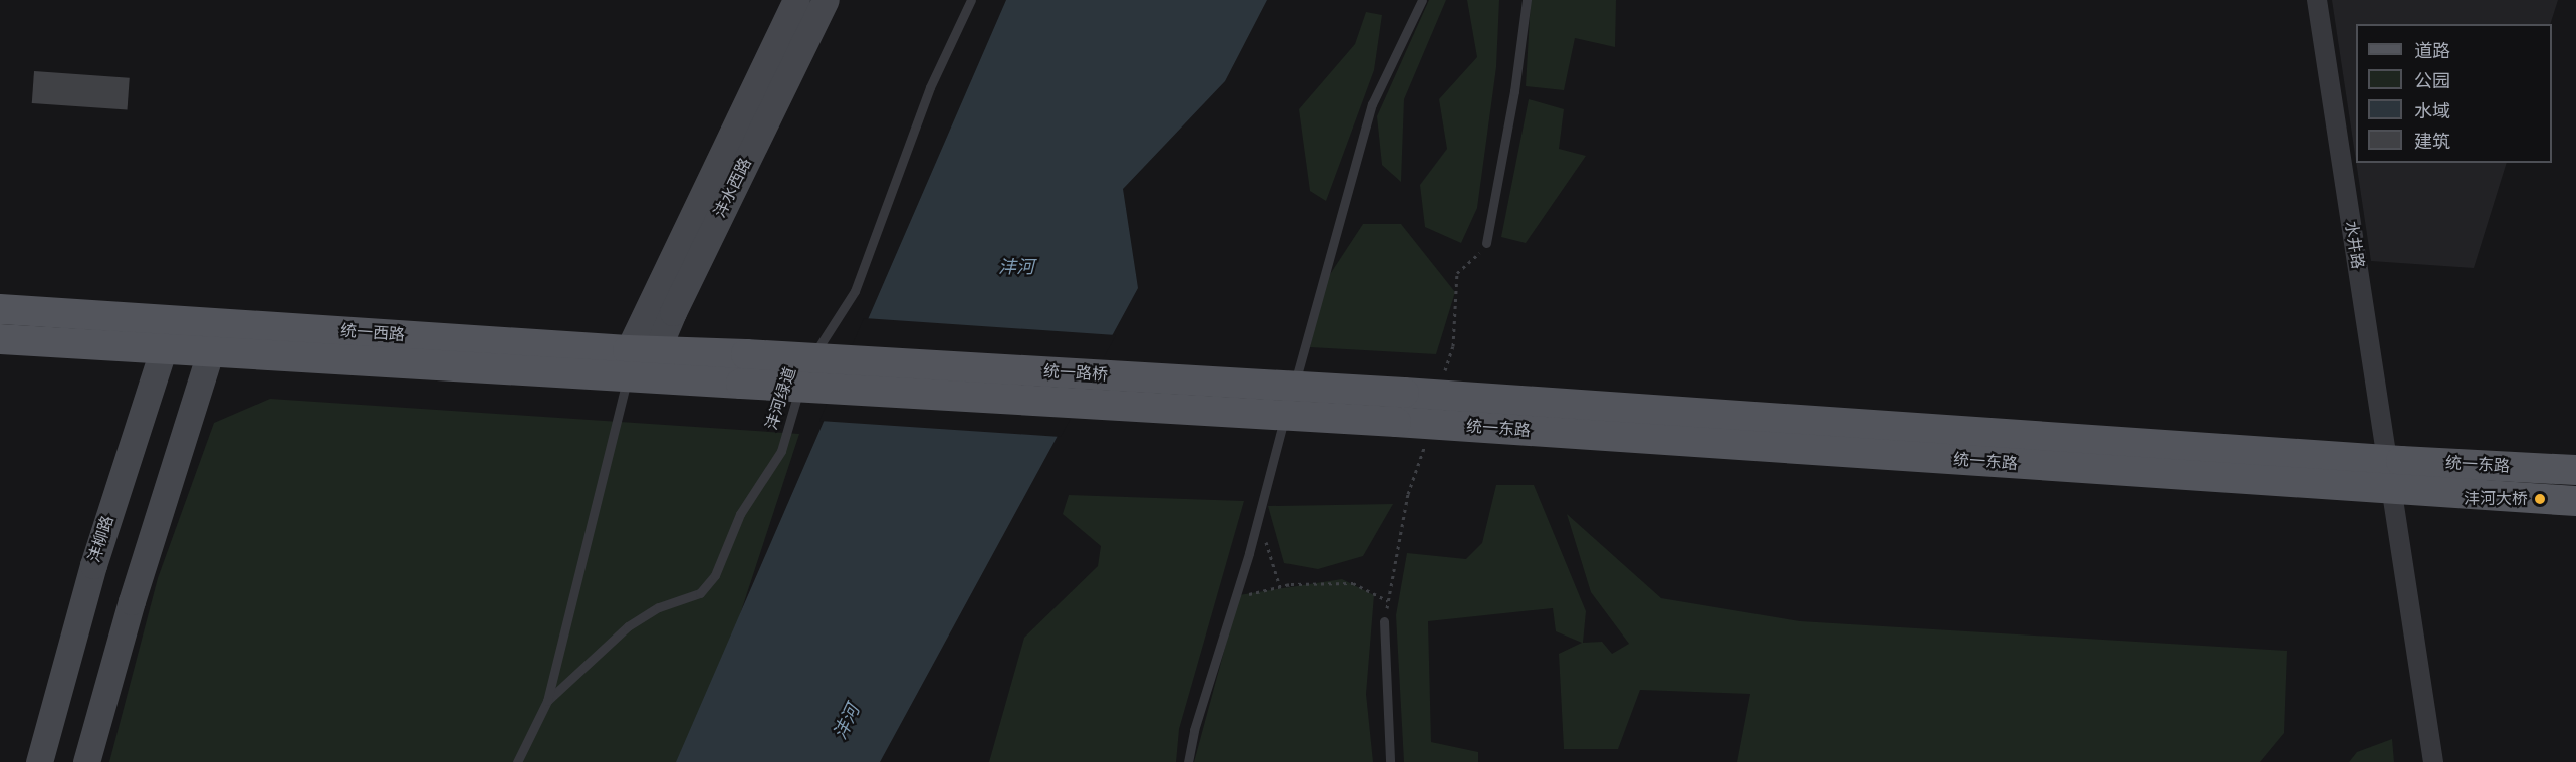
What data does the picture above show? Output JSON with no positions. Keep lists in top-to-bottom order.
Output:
{
  "streets": {
    "main road": ["统一西路", "统一路桥", "统一东路"],
    "street": ["沣水西路", "水井路", "沣柳路"],
    "lane": ["沣河绿道"]
  },
  "crossings": [
    ["沣水西路", "统一西路"],
    ["水井路", "统一东路"],
    ["统一西路", "统一路桥"],
    ["统一西路", "沣柳路"],
    ["统一路桥", "统一东路"]
  ],
  "water": ["沣河"],
  "places": ["沣河大桥"],
  "legend": [
    "道路",
    "公园",
    "水域",
    "建筑"
  ]
}
